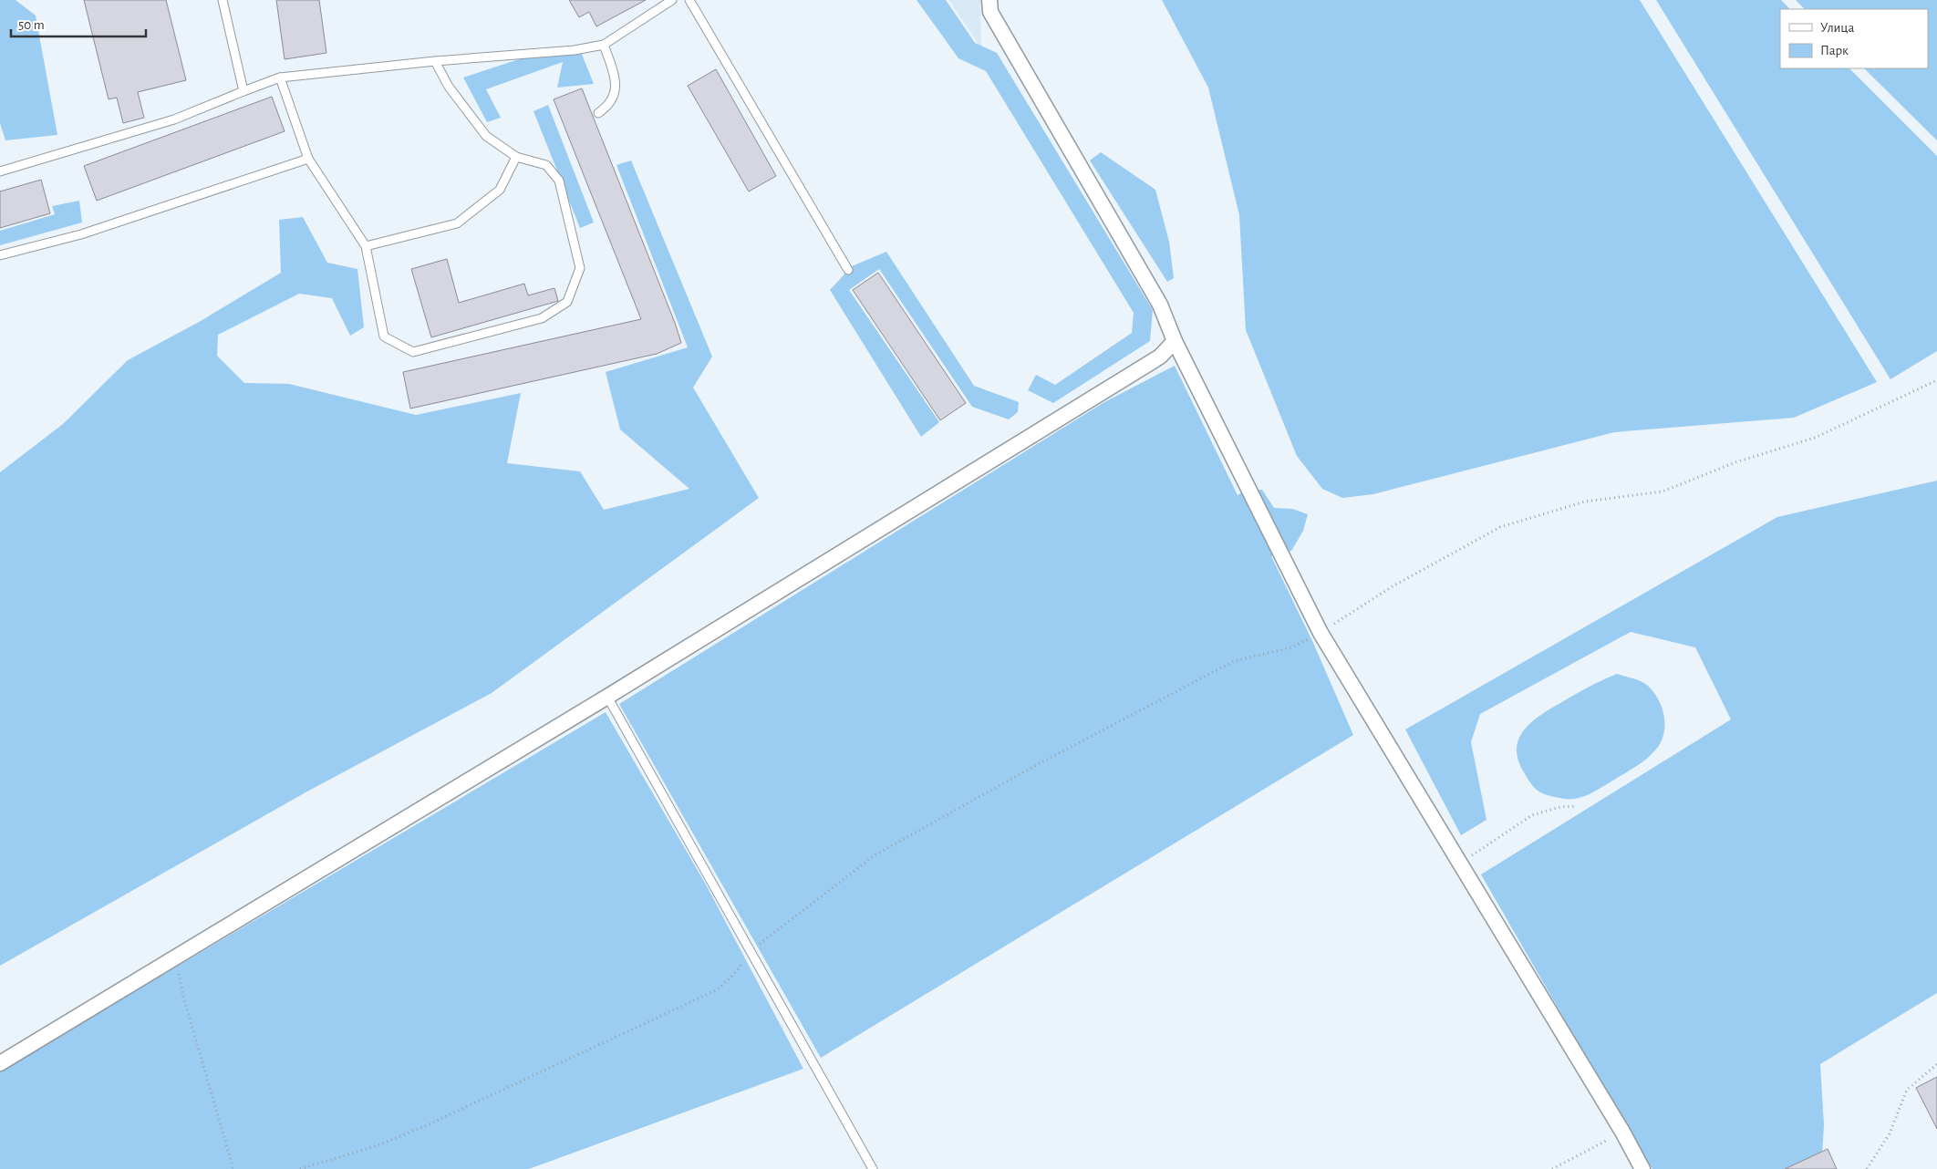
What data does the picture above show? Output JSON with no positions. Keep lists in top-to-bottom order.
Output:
{
  "legend": ["Улица", "Парк"],
  "scale_bar": "50 m"
}
